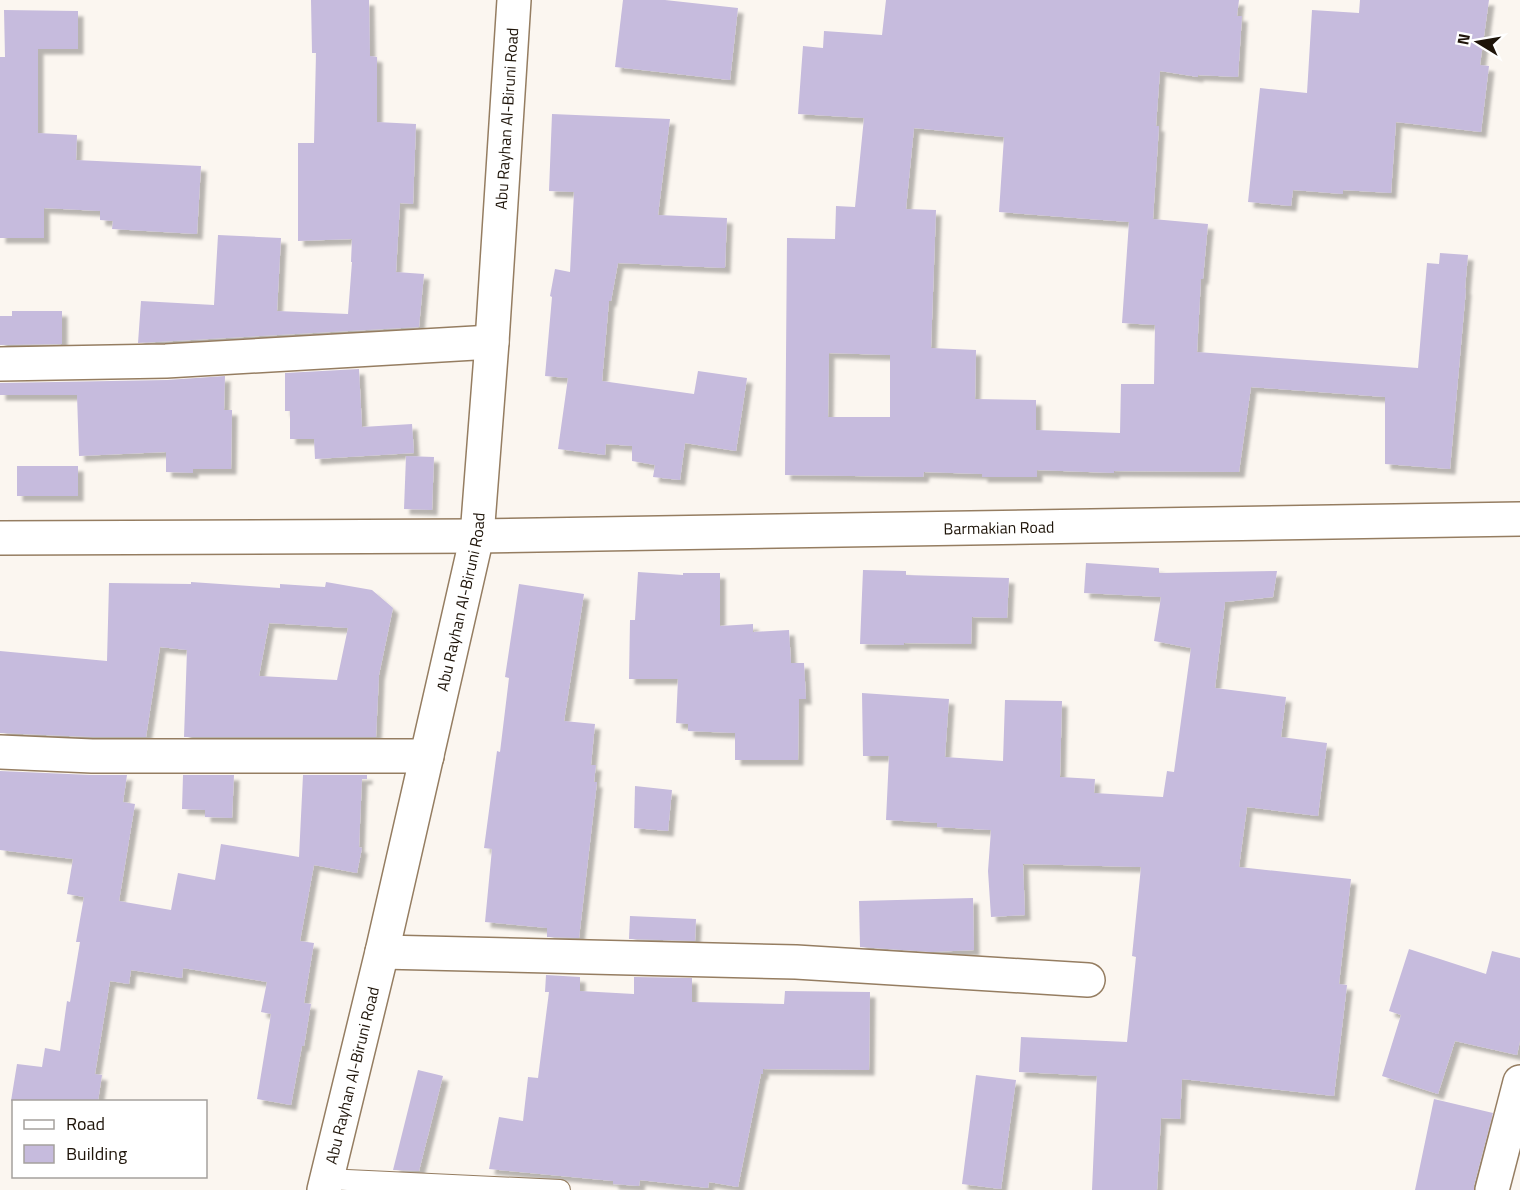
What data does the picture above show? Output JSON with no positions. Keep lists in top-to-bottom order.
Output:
{
  "streets": {
    "street": ["Abu Rayhan Al-Biruni Road", "Barmakian Road"]
  },
  "crossings": [
    ["Abu Rayhan Al-Biruni Road", "Barmakian Road"]
  ],
  "legend": ["Road", "Building"],
  "north": "left"
}
